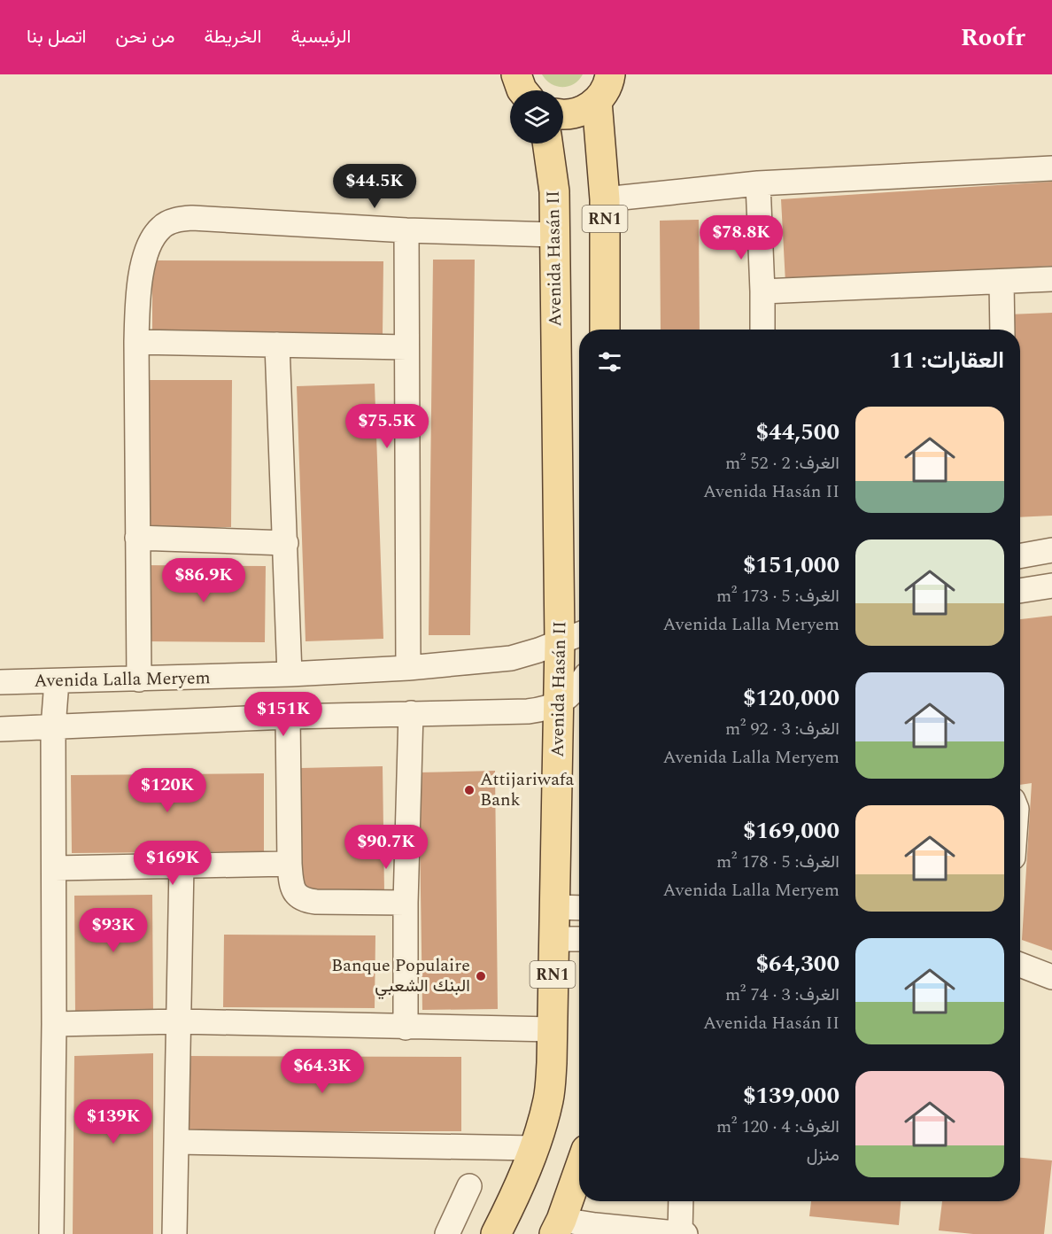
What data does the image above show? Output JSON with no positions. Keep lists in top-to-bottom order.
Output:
{
  "streets": {
    "main road": ["RN1", "Avenida Hasán II"],
    "street": ["Avenida Lalla Meryem"]
  },
  "crossings": [
    ["Avenida Hasán II", "Avenida Lalla Meryem"]
  ],
  "places": ["Attijariwafa Bank", "Banque Populaire البنك الشعبي"],
  "page": {
    "header": "Roofr",
    "nav": [
      "الرئيسية",
      "الخريطة",
      "من نحن",
      "اتصل بنا"
    ],
    "price": [
      "$44.5K",
      "$78.8K",
      "$75.5K",
      "$86.9K",
      "$151K",
      "$120K",
      "$90.7K",
      "$169K",
      "$93K",
      "$64.3K",
      "$139K"
    ],
    "heading": "العقارات: 11",
    "list": [
      {
        "name": "$44,500",
        "note": "الغرف: 2 · 52 m² · Avenida Hasán II"
      },
      {
        "name": "$151,000",
        "note": "الغرف: 5 · 173 m² · Avenida Lalla Meryem"
      },
      {
        "name": "$120,000",
        "note": "الغرف: 3 · 92 m² · Avenida Lalla Meryem"
      },
      {
        "name": "$169,000",
        "note": "الغرف: 5 · 178 m² · Avenida Lalla Meryem"
      },
      {
        "name": "$64,300",
        "note": "الغرف: 3 · 74 m² · Avenida Hasán II"
      },
      {
        "name": "$139,000",
        "note": "الغرف: 4 · 120 m² · منزل"
      }
    ]
  }
}
